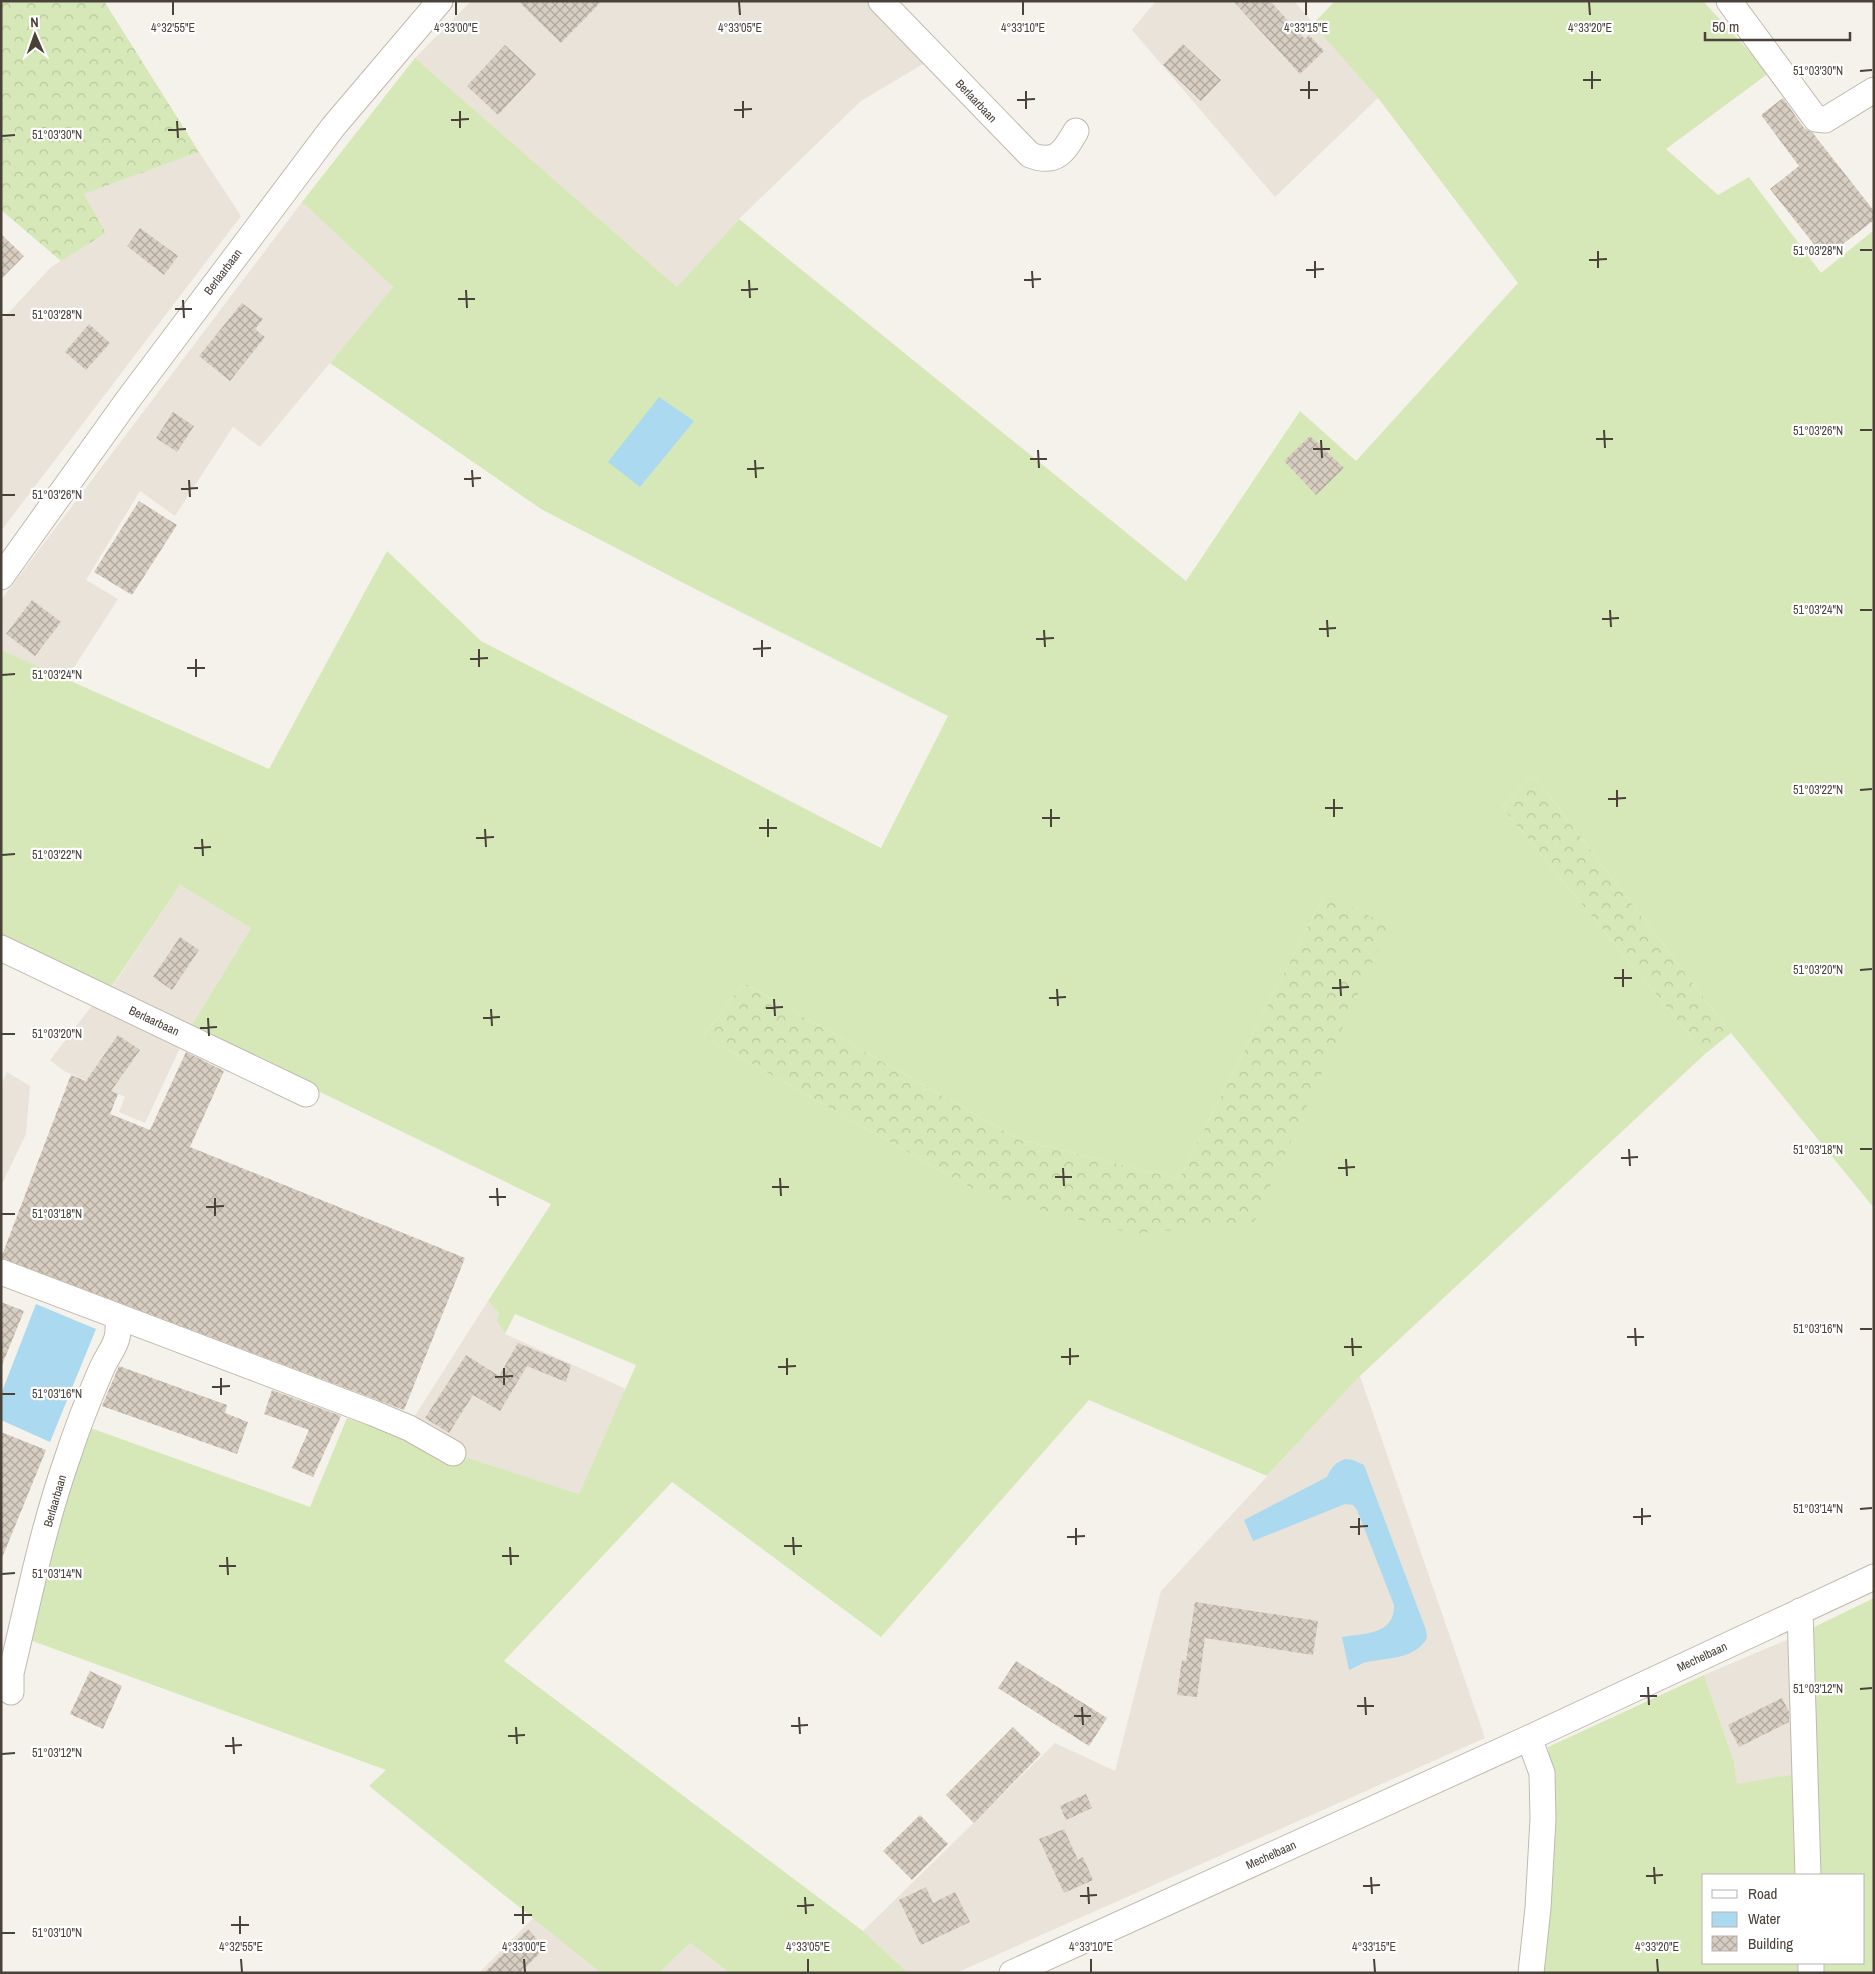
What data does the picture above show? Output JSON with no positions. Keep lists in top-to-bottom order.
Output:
{
  "streets": {
    "street": ["Berlaarbaan", "Mechelbaan"]
  },
  "legend": ["Road", "Water", "Building"],
  "scale_bar": "50 m",
  "north": "top",
  "coordinates": [
    "4°32'55\"E",
    "4°33'00\"E",
    "4°33'05\"E",
    "4°33'10\"E",
    "4°33'15\"E",
    "4°33'20\"E",
    "51°03'30\"N",
    "51°03'28\"N",
    "51°03'26\"N",
    "51°03'24\"N",
    "51°03'22\"N",
    "51°03'20\"N",
    "51°03'18\"N",
    "51°03'16\"N",
    "51°03'14\"N",
    "51°03'12\"N",
    "51°03'10\"N"
  ]
}
